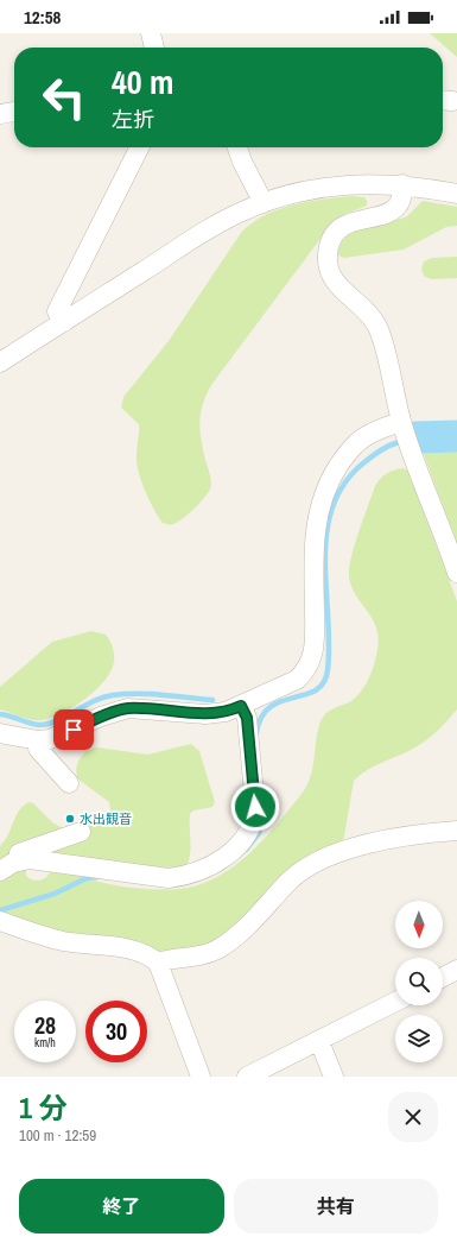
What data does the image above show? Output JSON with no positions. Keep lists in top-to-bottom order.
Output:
{
  "places": ["水出観音"],
  "north": "bottom",
  "page": {
    "status": "12:58",
    "turn": ["40 m", "左折"],
    "speed": "28 km/h",
    "limit": "30",
    "heading": ["1 分", "100 m · 12:59"],
    "buttons": ["終了", "共有"]
  }
}
